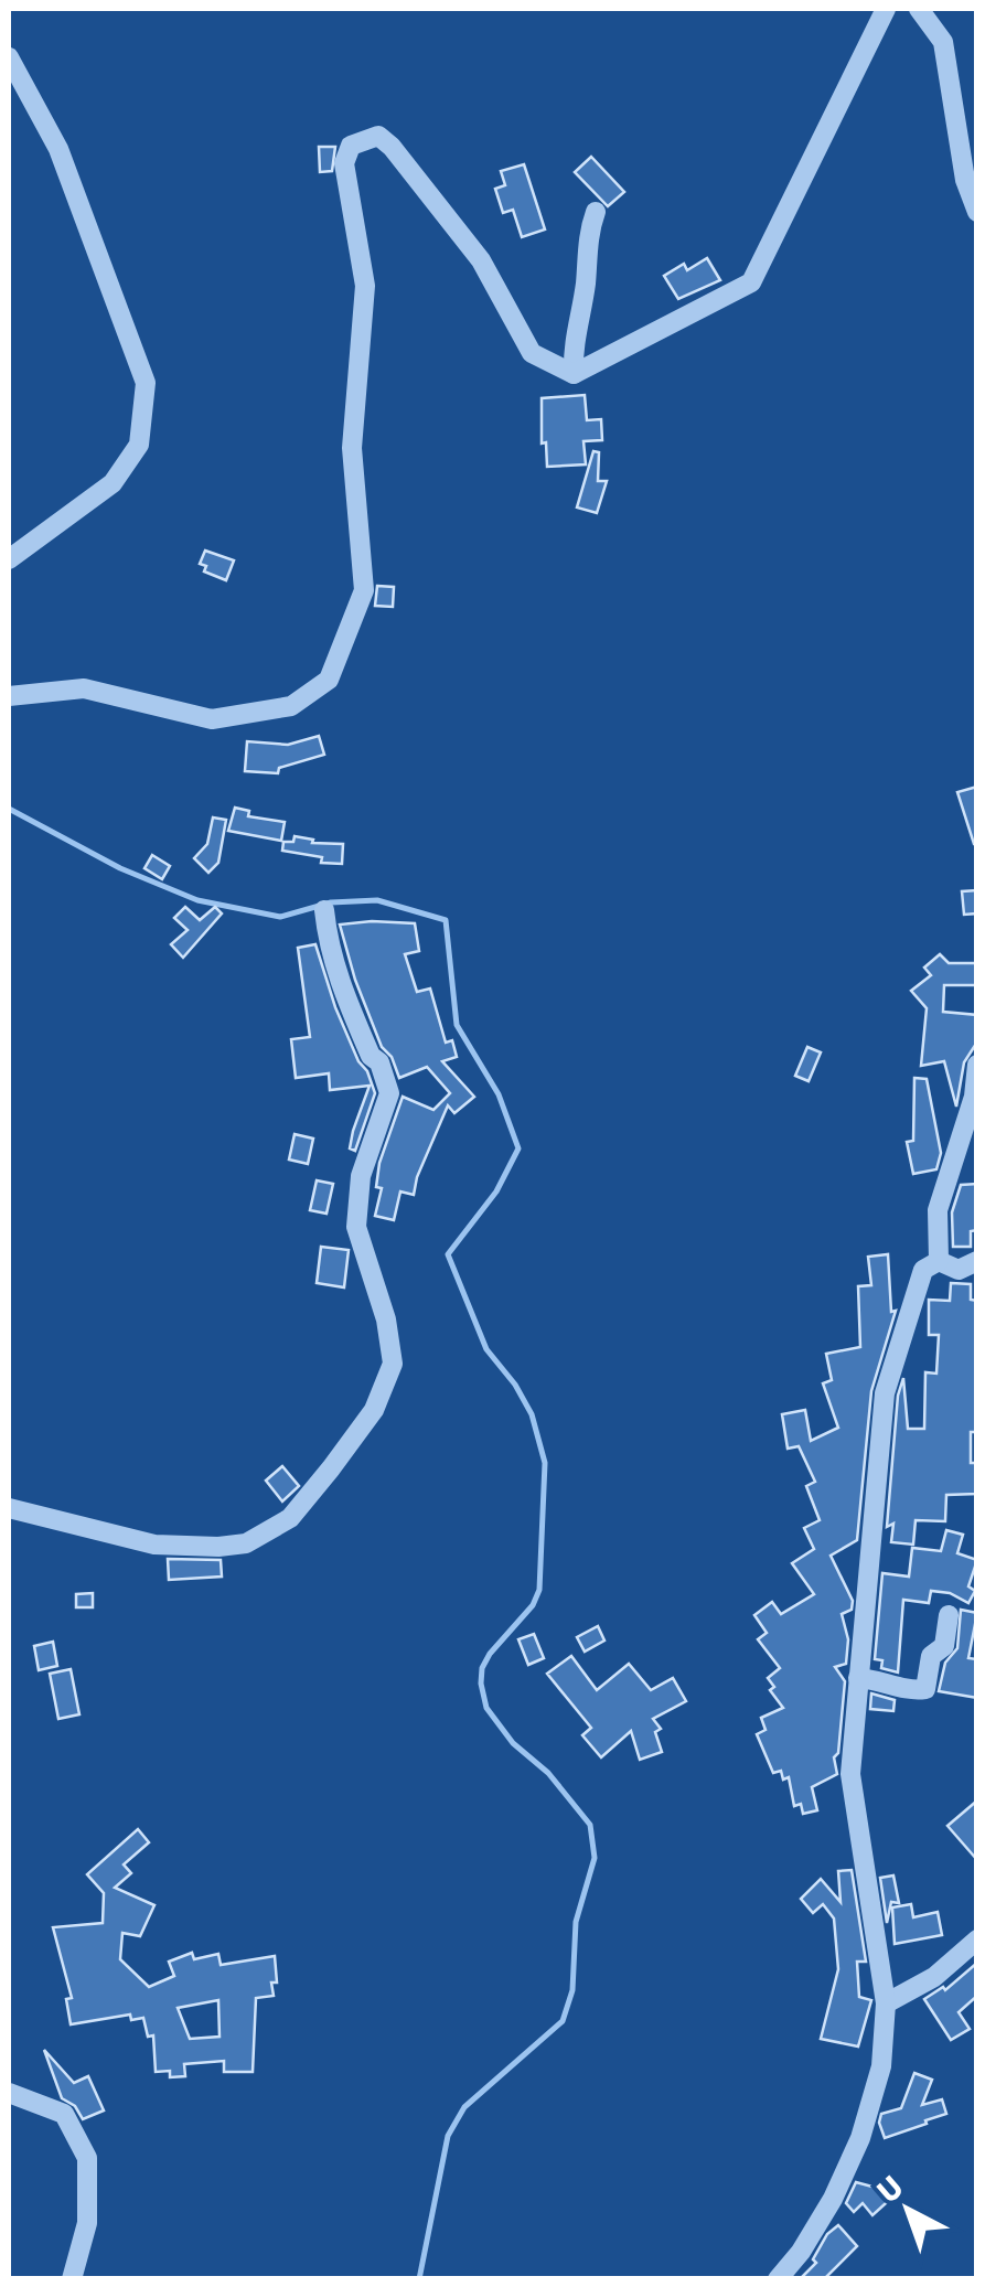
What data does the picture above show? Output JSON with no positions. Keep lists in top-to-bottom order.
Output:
{
  "north": "top left"
}
